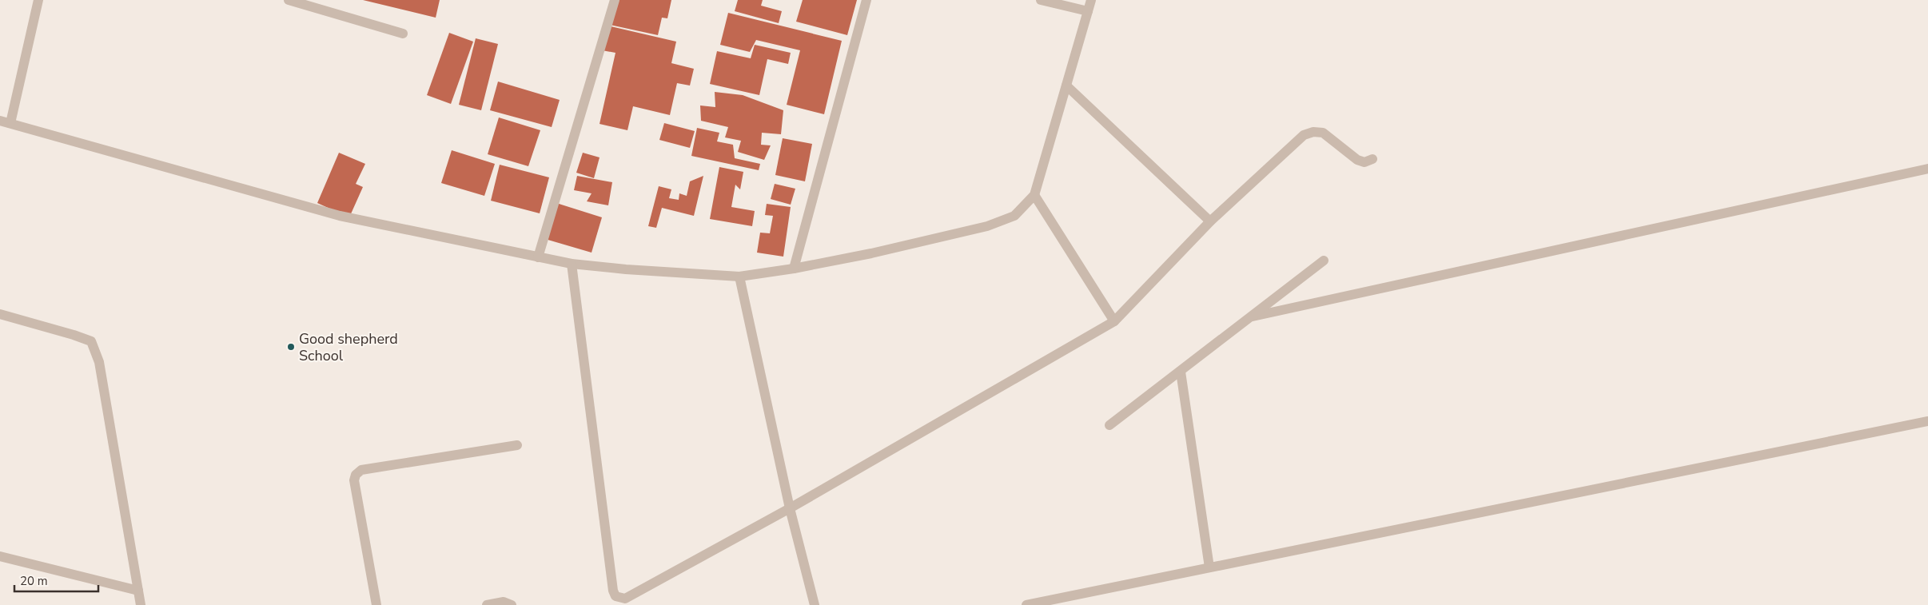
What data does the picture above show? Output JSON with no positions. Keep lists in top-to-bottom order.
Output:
{
  "places": ["Good shepherd School"],
  "scale_bar": "20 m"
}
